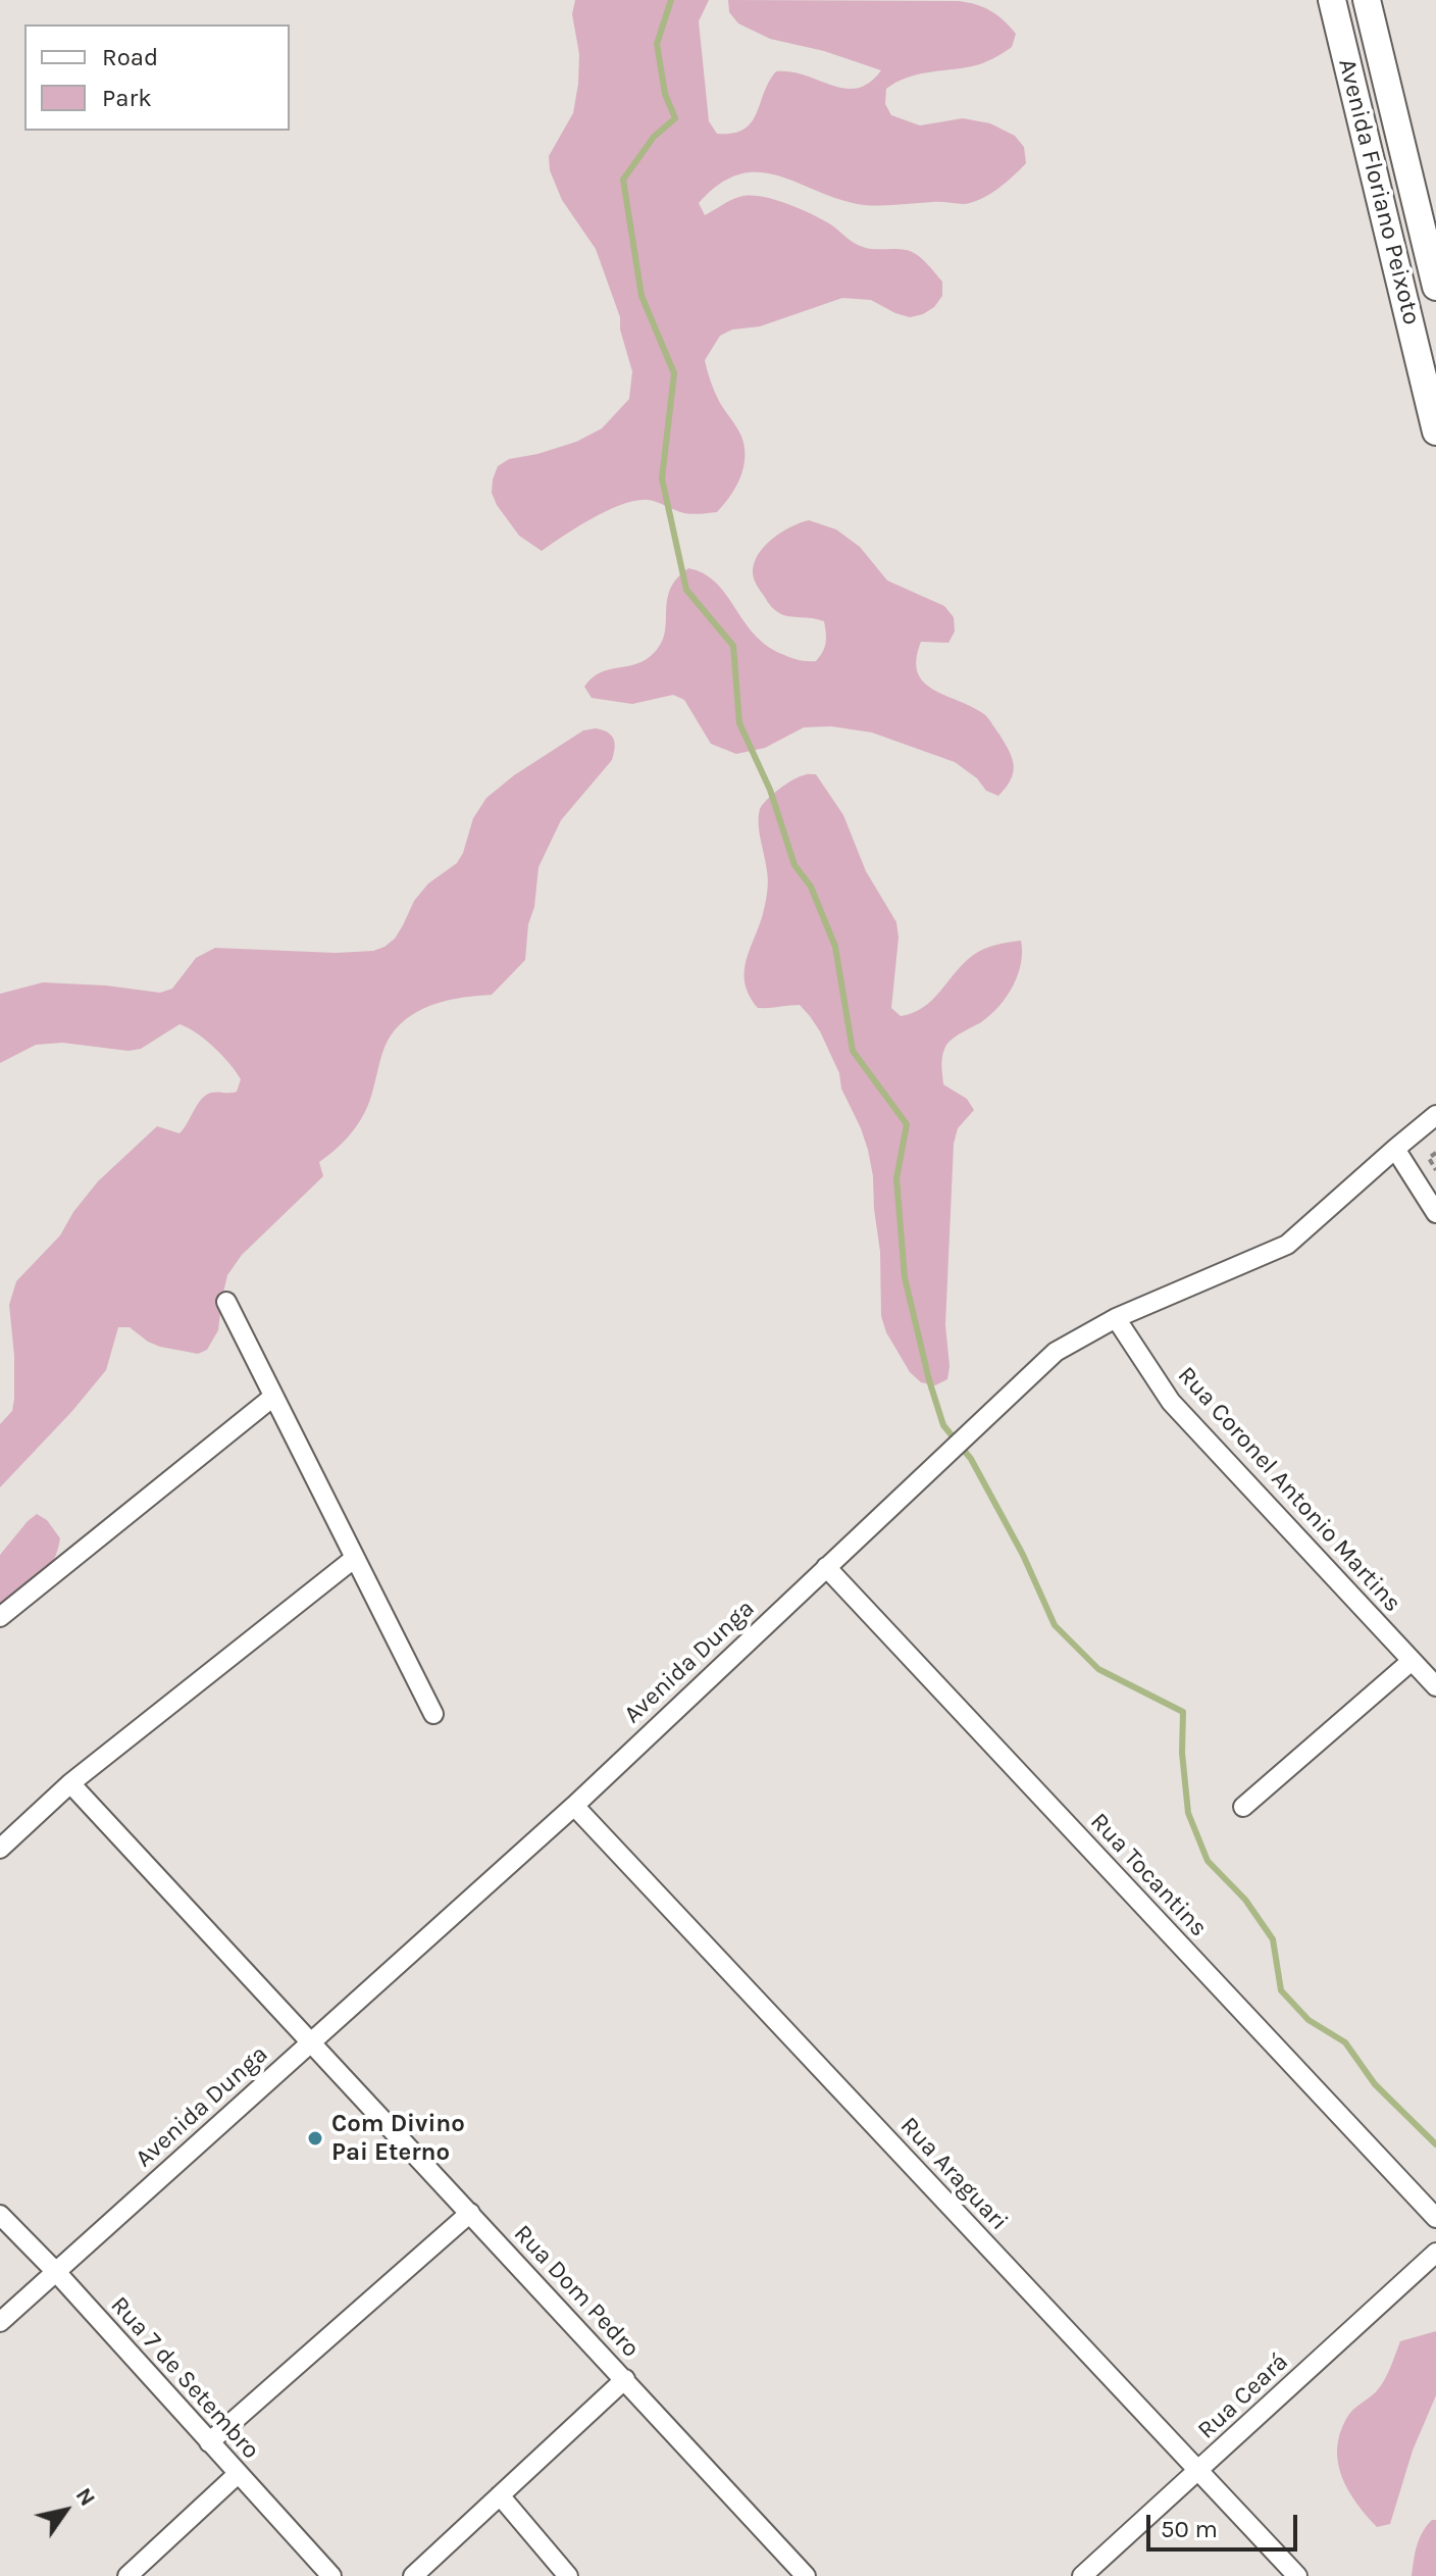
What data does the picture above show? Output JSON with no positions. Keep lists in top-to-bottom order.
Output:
{
  "streets": {
    "street": [
      "Avenida Floriano Peixoto",
      "Rua Coronel Antonio Martins",
      "Avenida Dunga",
      "Rua Tocantins",
      "Rua Araguari",
      "Rua Dom Pedro",
      "Rua 7 de Setembro",
      "Rua Ceará"
    ]
  },
  "crossings": [
    ["Rua Coronel Antonio Martins", "Avenida Dunga"],
    ["Avenida Dunga", "Rua Tocantins"],
    ["Avenida Dunga", "Rua Araguari"],
    ["Avenida Dunga", "Rua Dom Pedro"],
    ["Avenida Dunga", "Rua 7 de Setembro"],
    ["Rua Araguari", "Rua Ceará"]
  ],
  "places": ["Com Divino Pai Eterno"],
  "legend": ["Road", "Park"],
  "scale_bar": "50 m",
  "north": "top right"
}
